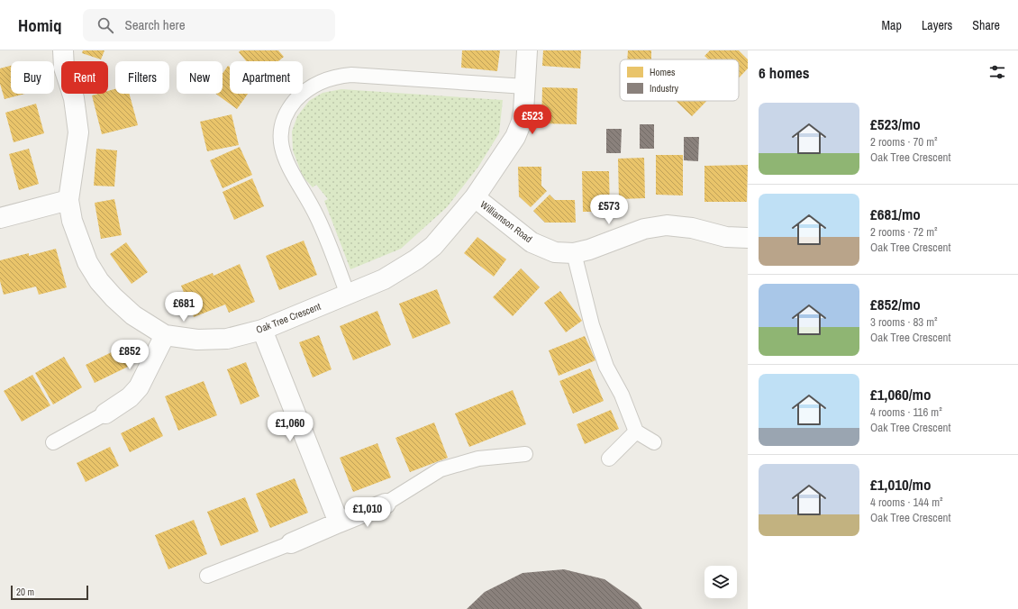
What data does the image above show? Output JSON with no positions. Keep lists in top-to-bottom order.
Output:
{
  "streets": {
    "street": ["Williamson Road", "Oak Tree Crescent"]
  },
  "crossings": [
    ["Williamson Road", "Oak Tree Crescent"]
  ],
  "legend": ["Homes", "Industry"],
  "scale_bar": "20 m",
  "page": {
    "header": "Homiq",
    "search": "Search here",
    "nav": ["Map", "Layers", "Share"],
    "heading": "6 homes",
    "chip": [
      "Buy",
      "Rent",
      "Filters",
      "New",
      "Apartment"
    ],
    "list": [
      {
        "name": "£523/mo",
        "note": "2 rooms · 70 m² · Oak Tree Crescent"
      },
      {
        "name": "£681/mo",
        "note": "2 rooms · 72 m² · Oak Tree Crescent"
      },
      {
        "name": "£852/mo",
        "note": "3 rooms · 83 m² · Oak Tree Crescent"
      },
      {
        "name": "£1,060/mo",
        "note": "4 rooms · 116 m² · Oak Tree Crescent"
      },
      {
        "name": "£1,010/mo",
        "note": "4 rooms · 144 m² · Oak Tree Crescent"
      }
    ],
    "price": [
      "£523",
      "£573",
      "£681",
      "£852",
      "£1,060",
      "£1,010"
    ],
    "scale": "20 m"
  }
}
